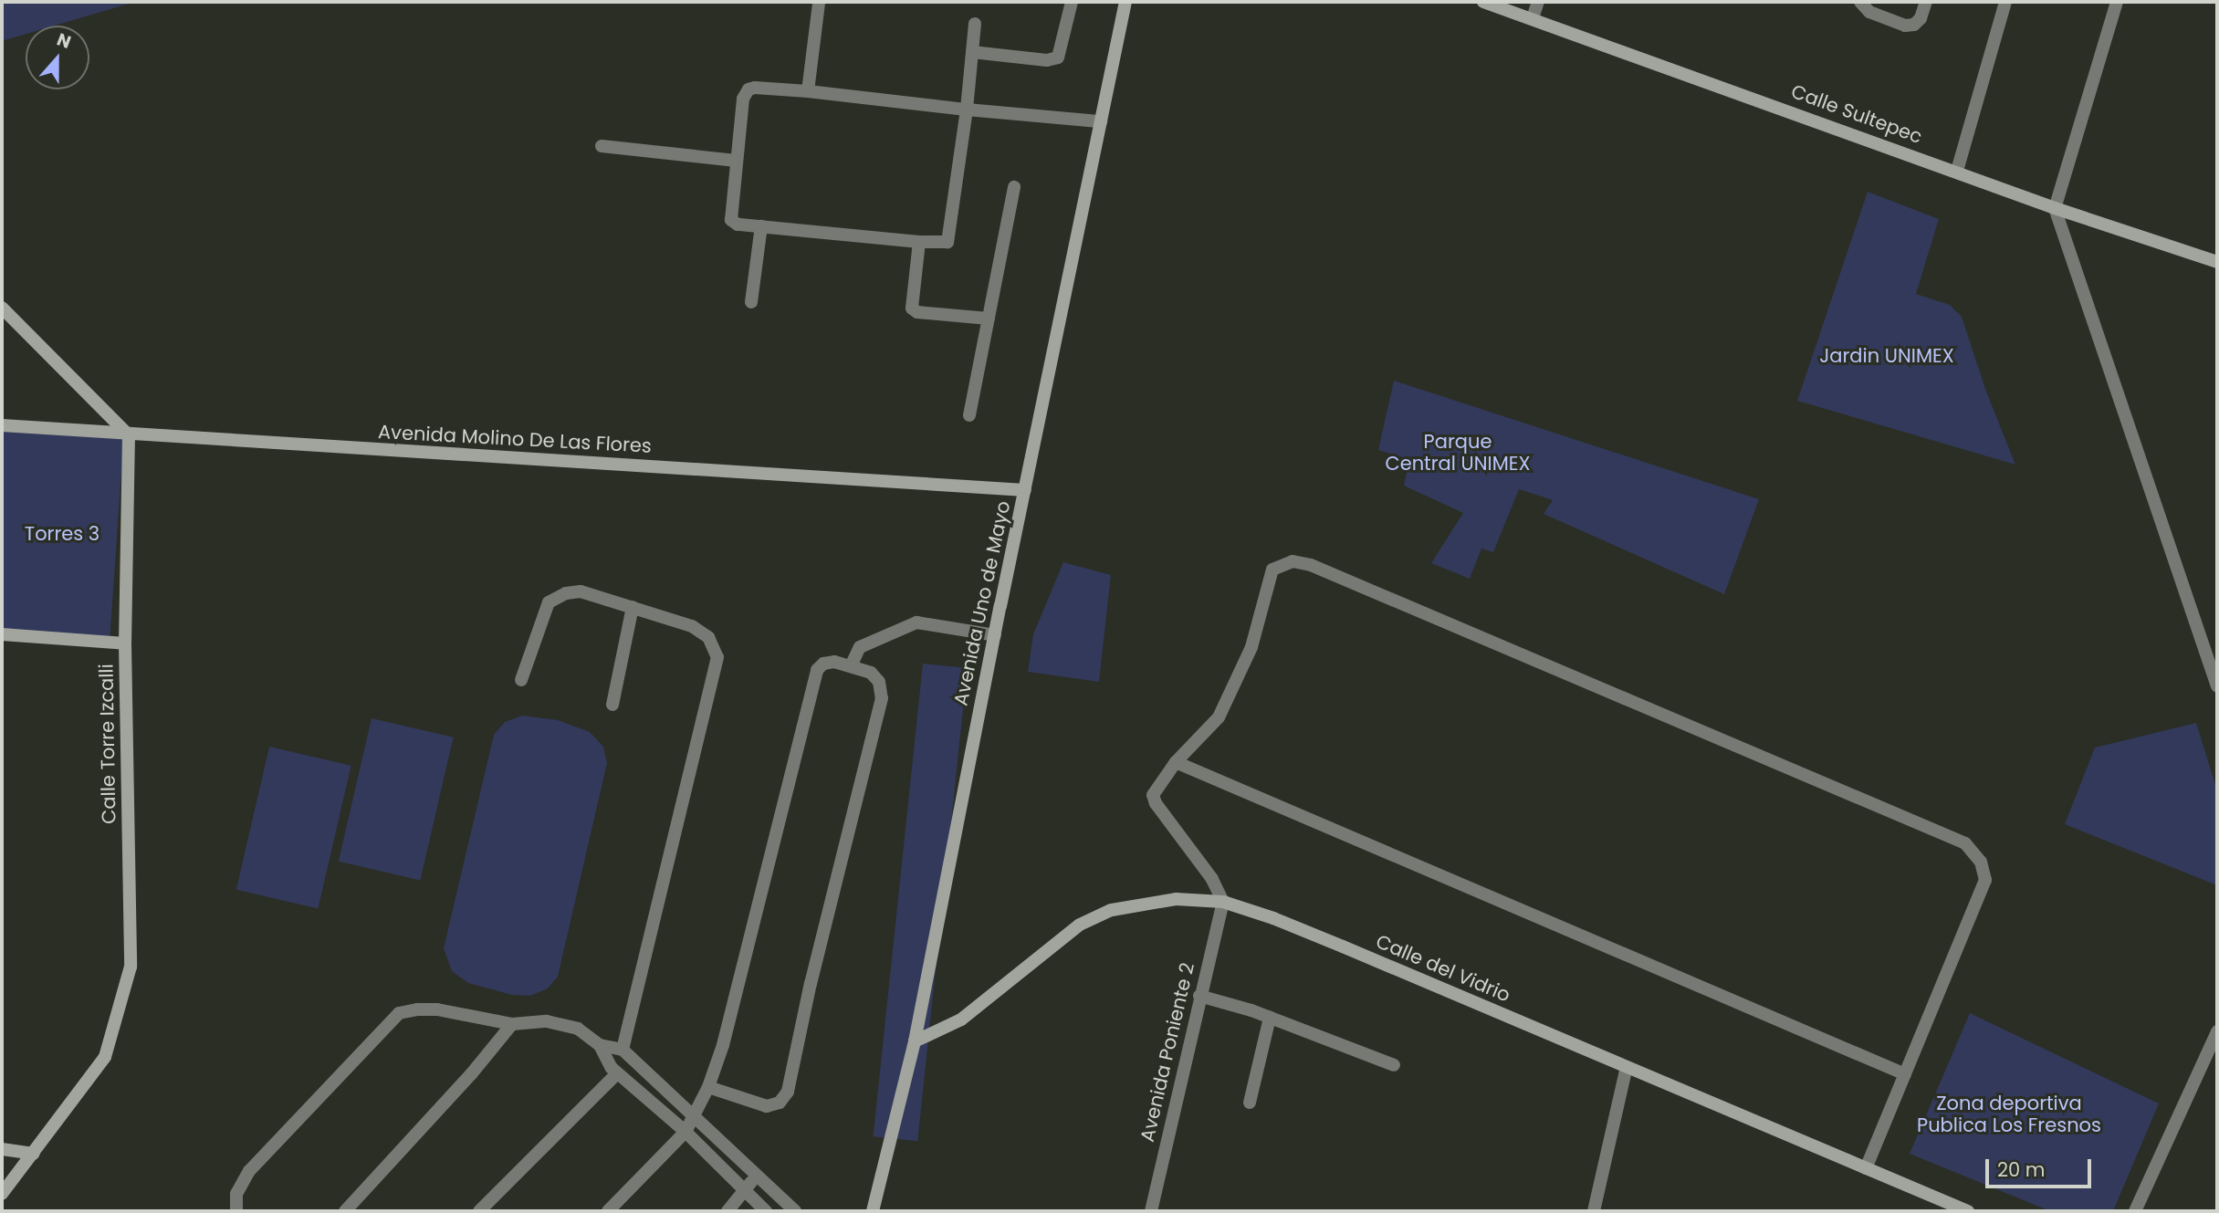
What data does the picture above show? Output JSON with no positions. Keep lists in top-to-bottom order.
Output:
{
  "streets": {
    "street": [
      "Calle Sultepec",
      "Avenida Molino De Las Flores",
      "Avenida Uno de Mayo",
      "Calle Torre Izcalli",
      "Calle del Vidrio",
      "Avenida Poniente 2"
    ]
  },
  "crossings": [
    ["Avenida Molino De Las Flores", "Avenida Uno de Mayo"],
    ["Avenida Molino De Las Flores", "Calle Torre Izcalli"],
    ["Avenida Uno de Mayo", "Calle del Vidrio"],
    ["Calle del Vidrio", "Avenida Poniente 2"]
  ],
  "parks": [
    "Jardin UNIMEX",
    "Parque Central UNIMEX",
    "Torres 3",
    "Zona deportiva Publica Los Fresnos"
  ],
  "scale_bar": "20 m",
  "north": "top"
}
